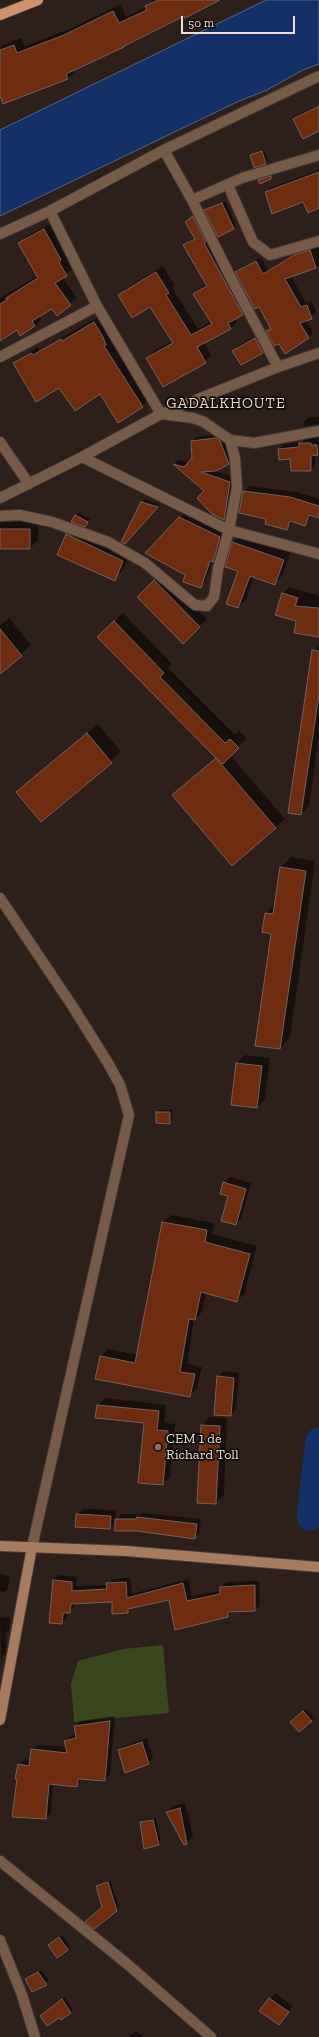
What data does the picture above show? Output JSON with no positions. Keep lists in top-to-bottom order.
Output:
{
  "districts": ["GADALKHOUTE"],
  "places": ["CEM 1 de Richard Toll"],
  "scale_bar": "50 m"
}
